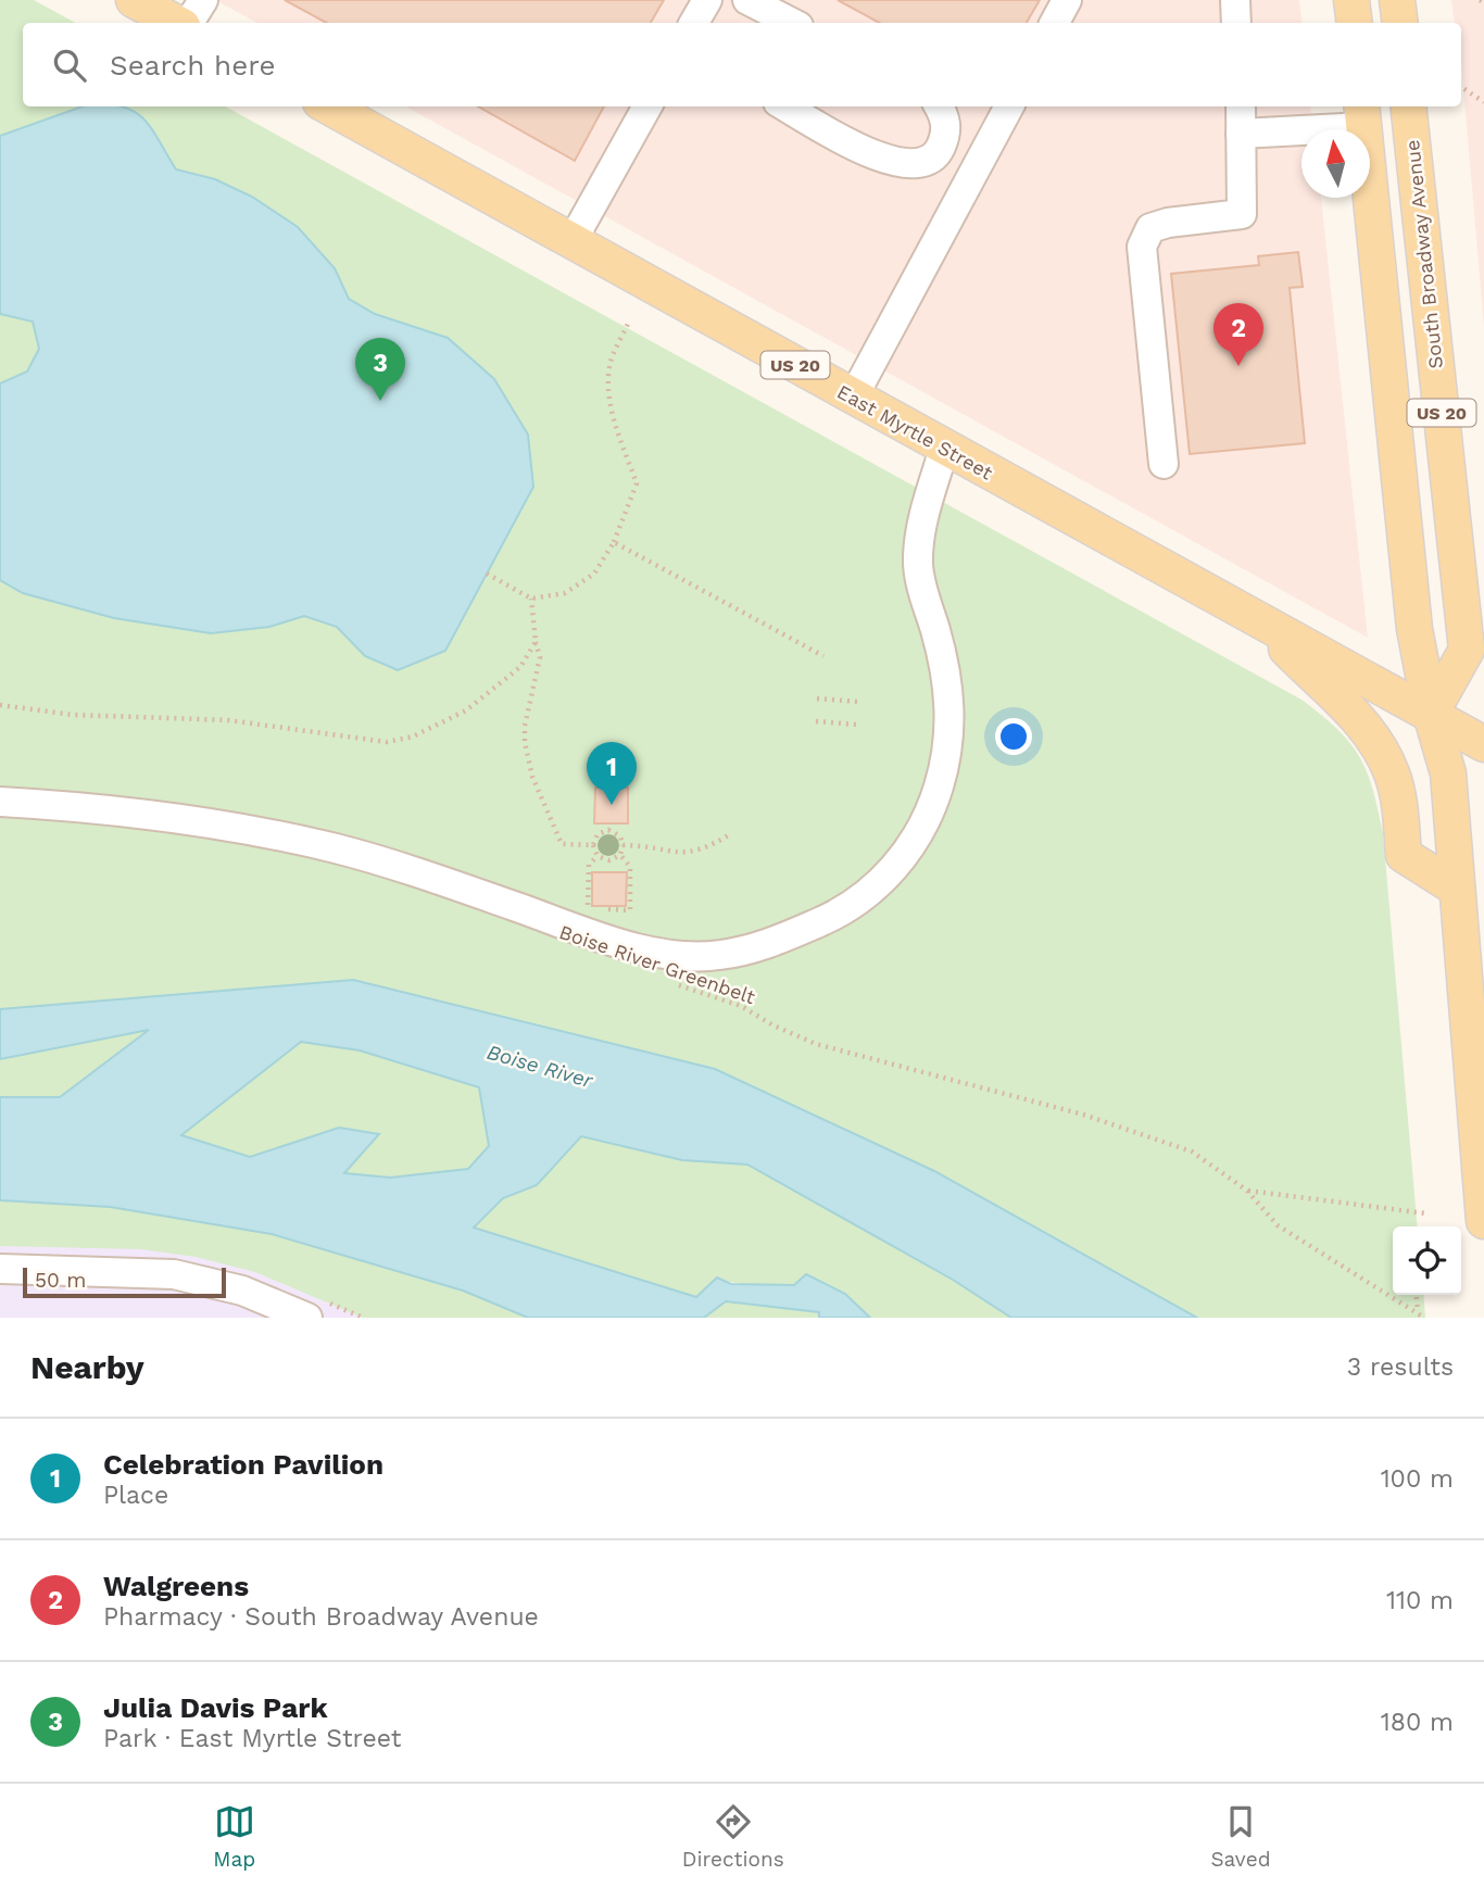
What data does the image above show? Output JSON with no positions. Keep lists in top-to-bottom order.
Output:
{
  "streets": {
    "main road": ["South Broadway Avenue", "US 20", "East Myrtle Street"],
    "path": ["Boise River Greenbelt"]
  },
  "crossings": [
    ["South Broadway Avenue", "East Myrtle Street"]
  ],
  "water": ["Boise River"],
  "scale_bar": "50 m",
  "north": "top",
  "page": {
    "search": "Search here",
    "pins": ["2", "3", "1"],
    "scale": "50 m",
    "heading": ["Nearby", "3 results"],
    "list": [
      {
        "mark": "1",
        "name": "Celebration Pavilion",
        "note": "Place",
        "value": "100 m"
      },
      {
        "mark": "2",
        "name": "Walgreens",
        "note": "Pharmacy · South Broadway Avenue",
        "value": "110 m"
      },
      {
        "mark": "3",
        "name": "Julia Davis Park",
        "note": "Park · East Myrtle Street",
        "value": "180 m"
      }
    ],
    "nav": ["Map", "Directions", "Saved"]
  }
}
